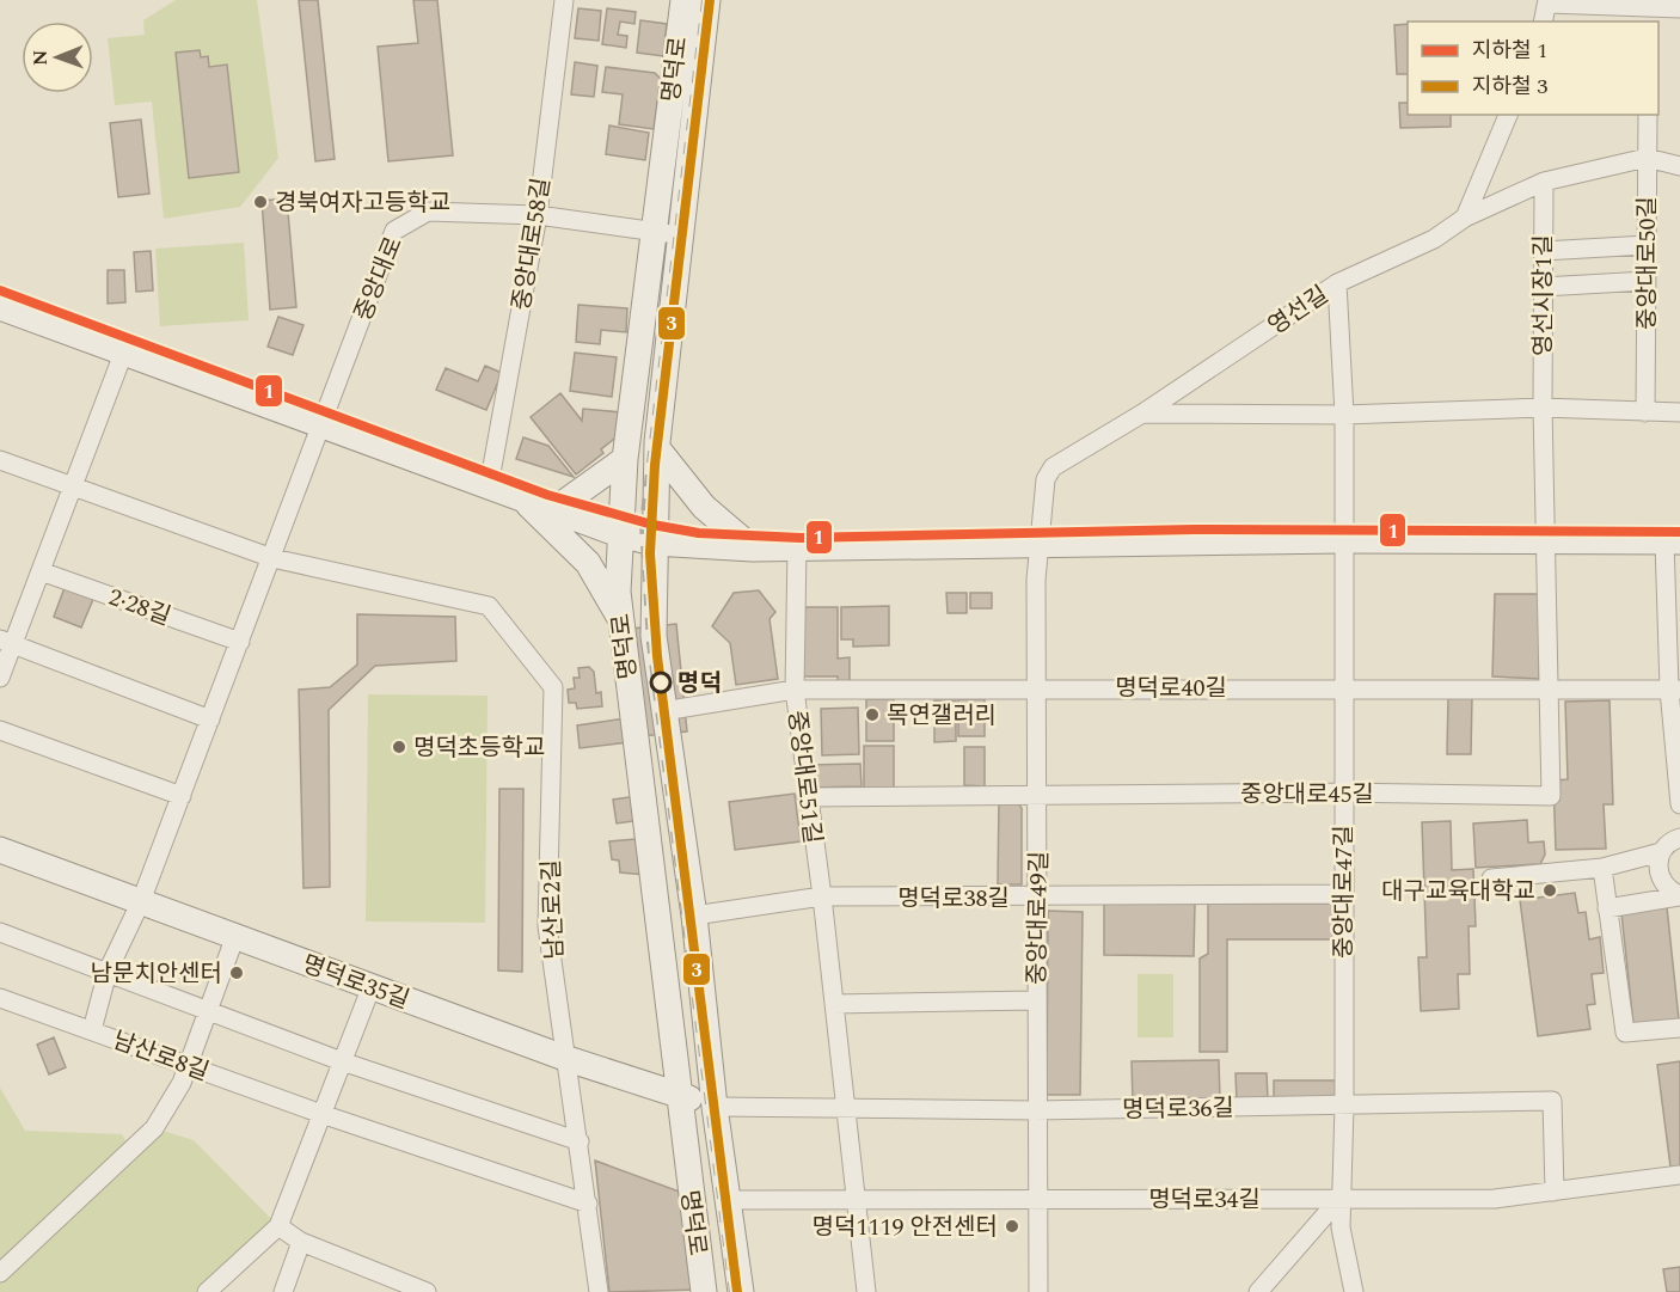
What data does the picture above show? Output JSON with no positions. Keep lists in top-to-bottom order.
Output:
{
  "streets": {
    "main road": ["명덕로", "명덕로35길"],
    "street": [
      "중앙대로58길",
      "중앙대로50길",
      "중앙대로",
      "영선시장1길",
      "영선길",
      "2·28길",
      "명덕로40길",
      "중앙대로51길",
      "중앙대로45길",
      "중앙대로47길",
      "명덕로38길",
      "남산로2길",
      "중앙대로49길",
      "남산로8길",
      "명덕로36길",
      "명덕로34길"
    ]
  },
  "crossings": [
    ["명덕로", "중앙대로"],
    ["명덕로", "명덕로40길"],
    ["명덕로", "명덕로38길"],
    ["명덕로", "명덕로35길"],
    ["명덕로", "명덕로36길"],
    ["명덕로", "명덕로34길"],
    ["중앙대로58길", "중앙대로"],
    ["중앙대로50길", "영선길"],
    ["영선시장1길", "영선길"],
    ["영선시장1길", "중앙대로45길"],
    ["영선길", "중앙대로49길"],
    ["명덕로40길", "중앙대로51길"],
    ["명덕로40길", "중앙대로45길"],
    ["명덕로40길", "중앙대로47길"],
    ["명덕로40길", "중앙대로49길"],
    ["중앙대로51길", "중앙대로45길"],
    ["중앙대로51길", "명덕로38길"],
    ["중앙대로51길", "명덕로36길"],
    ["중앙대로51길", "명덕로34길"],
    ["중앙대로45길", "중앙대로47길"],
    ["중앙대로45길", "중앙대로49길"],
    ["중앙대로47길", "명덕로38길"],
    ["중앙대로47길", "명덕로36길"],
    ["중앙대로47길", "명덕로34길"],
    ["명덕로38길", "중앙대로49길"],
    ["남산로2길", "명덕로35길"],
    ["남산로2길", "남산로8길"],
    ["중앙대로49길", "명덕로36길"],
    ["중앙대로49길", "명덕로34길"],
    ["명덕로35길", "명덕로36길"],
    ["명덕로36길", "명덕로34길"]
  ],
  "places": [
    "경북여자고등학교",
    "명덕",
    "목연갤러리",
    "명덕초등학교",
    "대구교육대학교",
    "남문치안센터",
    "명덕1119 안전센터"
  ],
  "lines": ["metro line 3", "metro line 1"],
  "legend": ["지하철 1", "지하철 3"],
  "north": "left"
}
